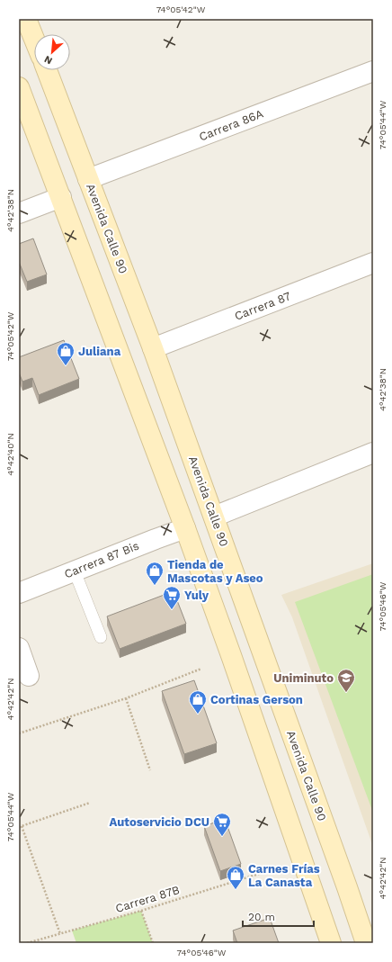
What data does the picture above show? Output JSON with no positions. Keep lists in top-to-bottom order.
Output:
{
  "streets": {
    "main road": ["Avenida Calle 90"],
    "street": ["Carrera 86A", "Carrera 87", "Carrera 87 Bis"],
    "path": ["Carrera 87B"]
  },
  "crossings": [
    ["Carrera 86A", "Avenida Calle 90"],
    ["Avenida Calle 90", "Carrera 87"]
  ],
  "places": {
    "shop": [
      "Juliana",
      "Tienda de Mascotas y Aseo",
      "Cortinas Gerson",
      "Carnes Frías La Canasta"
    ],
    "supermarket": ["Yuly", "Autoservicio DCU"],
    "school or university": ["Uniminuto"]
  },
  "scale_bar": "20 m",
  "north": "bottom left",
  "coordinates": [
    "74°05'42\"W",
    "74°05'44\"W",
    "4°42'38\"N",
    "4°42'40\"N",
    "74°05'46\"W",
    "4°42'42\"N"
  ]
}
